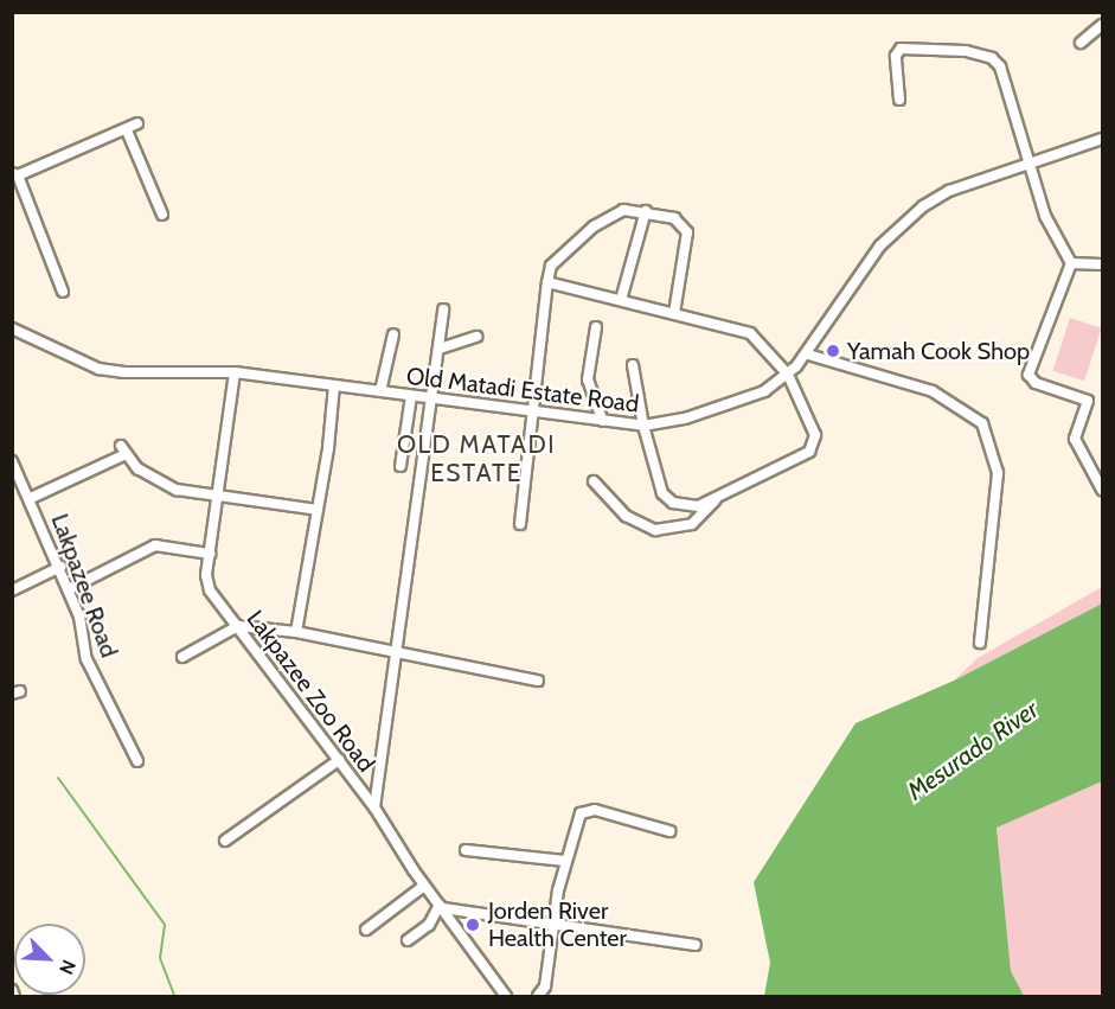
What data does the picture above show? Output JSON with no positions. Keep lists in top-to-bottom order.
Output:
{
  "streets": {
    "street": ["Old Matadi Estate Road", "Lakpazee Road", "Lakpazee Zoo Road"]
  },
  "crossings": [
    ["Old Matadi Estate Road", "Lakpazee Zoo Road"]
  ],
  "districts": ["OLD MATADI ESTATE"],
  "water": ["Mesurado River"],
  "places": ["Yamah Cook Shop", "Jorden River Health Center"],
  "north": "bottom right"
}
